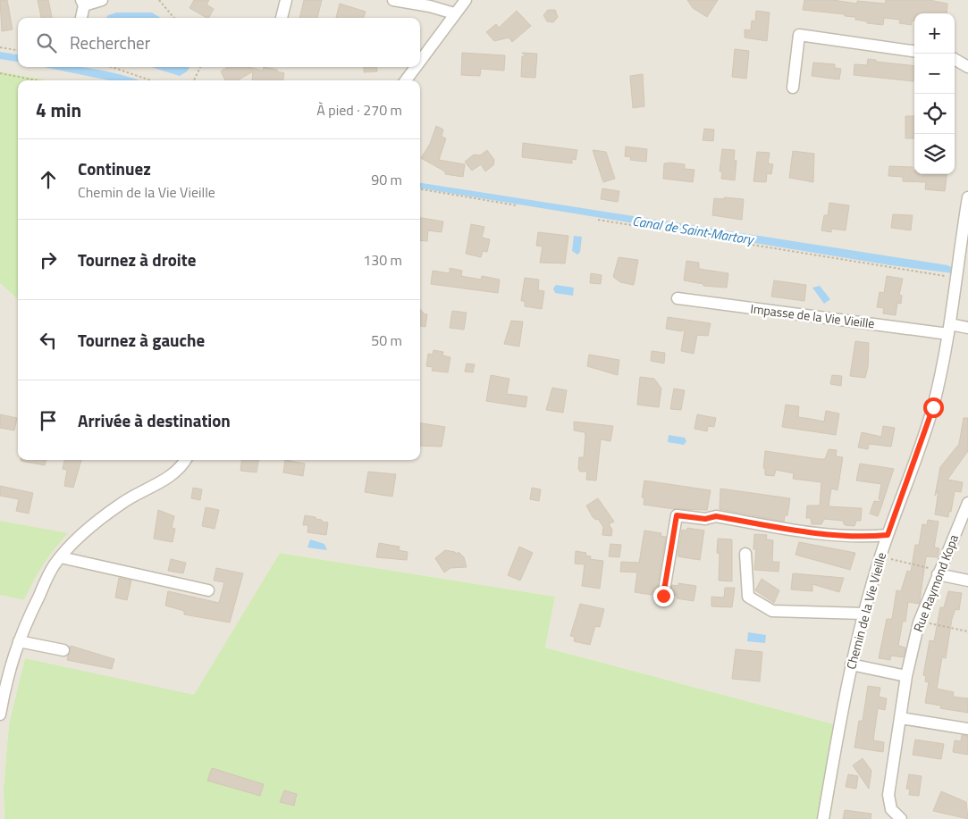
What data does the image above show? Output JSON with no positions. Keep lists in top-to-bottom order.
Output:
{
  "streets": {
    "street": ["Impasse de la Vie Vieille", "Rue Raymond Kopa", "Chemin de la Vie Vieille"]
  },
  "crossings": [
    ["Impasse de la Vie Vieille", "Chemin de la Vie Vieille"]
  ],
  "water": ["Canal de Saint-Martory"],
  "page": {
    "map_buttons": ["+", "−"],
    "search": "Rechercher",
    "heading": ["4 min", "À pied · 270 m"],
    "list": [
      ["Continuez", "Chemin de la Vie Vieille", "90 m"],
      ["Tournez à droite", "130 m"],
      ["Tournez à gauche", "50 m"],
      "Arrivée à destination"
    ]
  }
}
